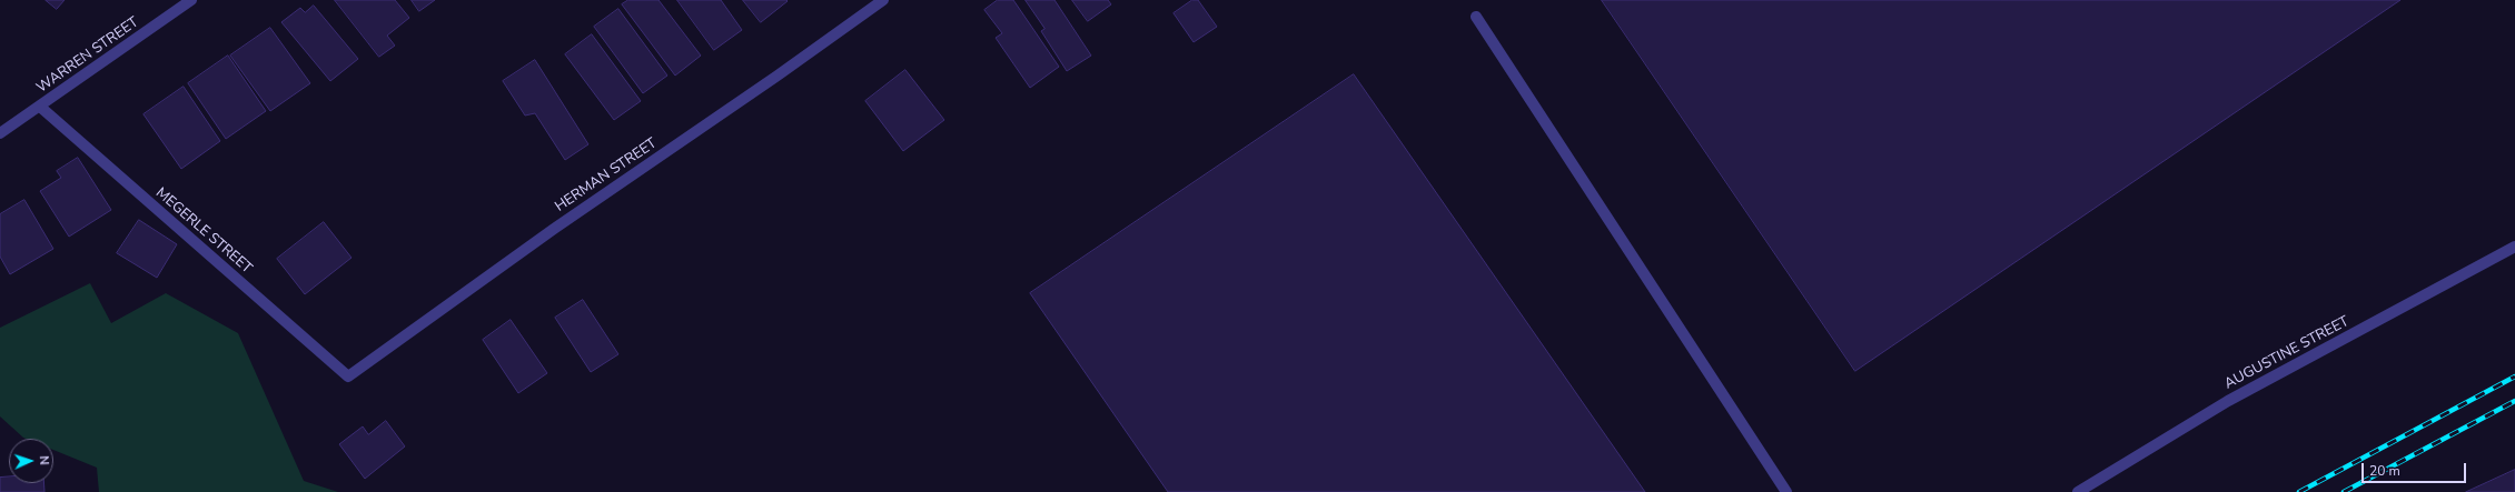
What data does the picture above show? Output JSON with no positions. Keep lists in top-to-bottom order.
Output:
{
  "streets": {
    "street": [
      "WARREN STREET",
      "HERMAN STREET",
      "MEGERLE STREET",
      "AUGUSTINE STREET"
    ]
  },
  "crossings": [
    ["WARREN STREET", "MEGERLE STREET"],
    ["HERMAN STREET", "MEGERLE STREET"]
  ],
  "scale_bar": "20 m",
  "north": "right"
}
